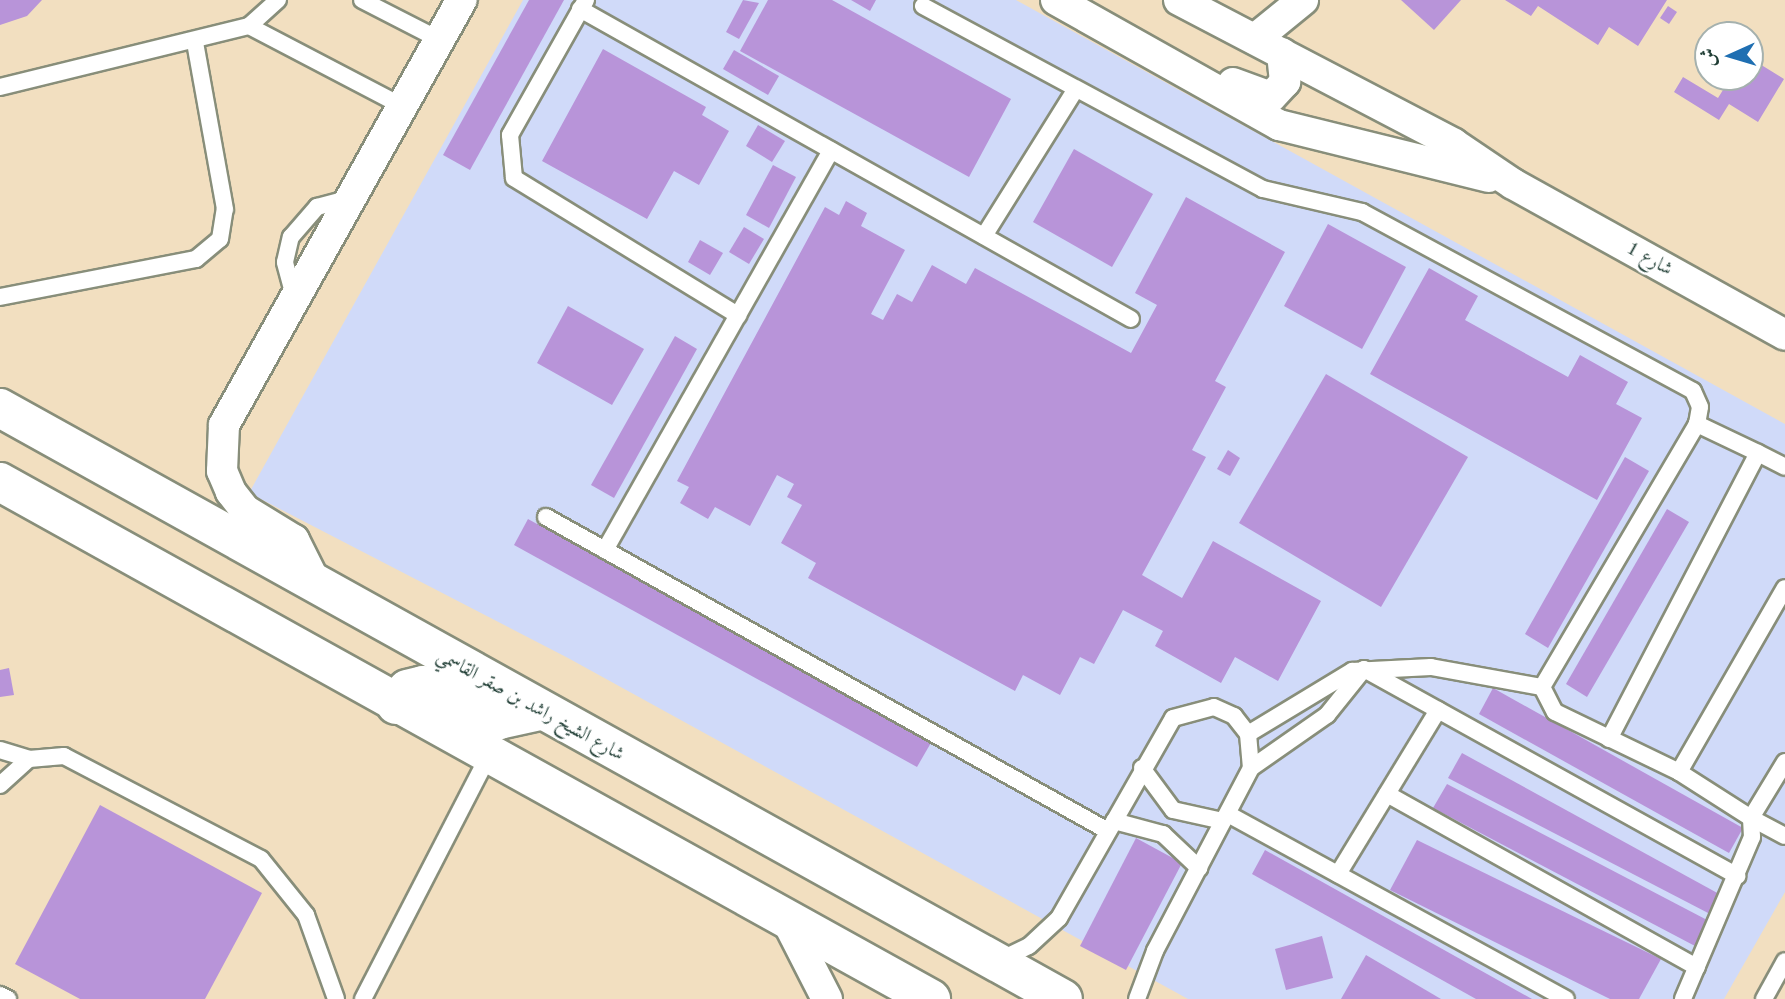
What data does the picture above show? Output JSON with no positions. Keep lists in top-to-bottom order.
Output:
{
  "streets": {
    "main road": ["شارع الشيخ راشد بن صقر القاسمي"],
    "street": ["شارع 1"]
  },
  "north": "left"
}
